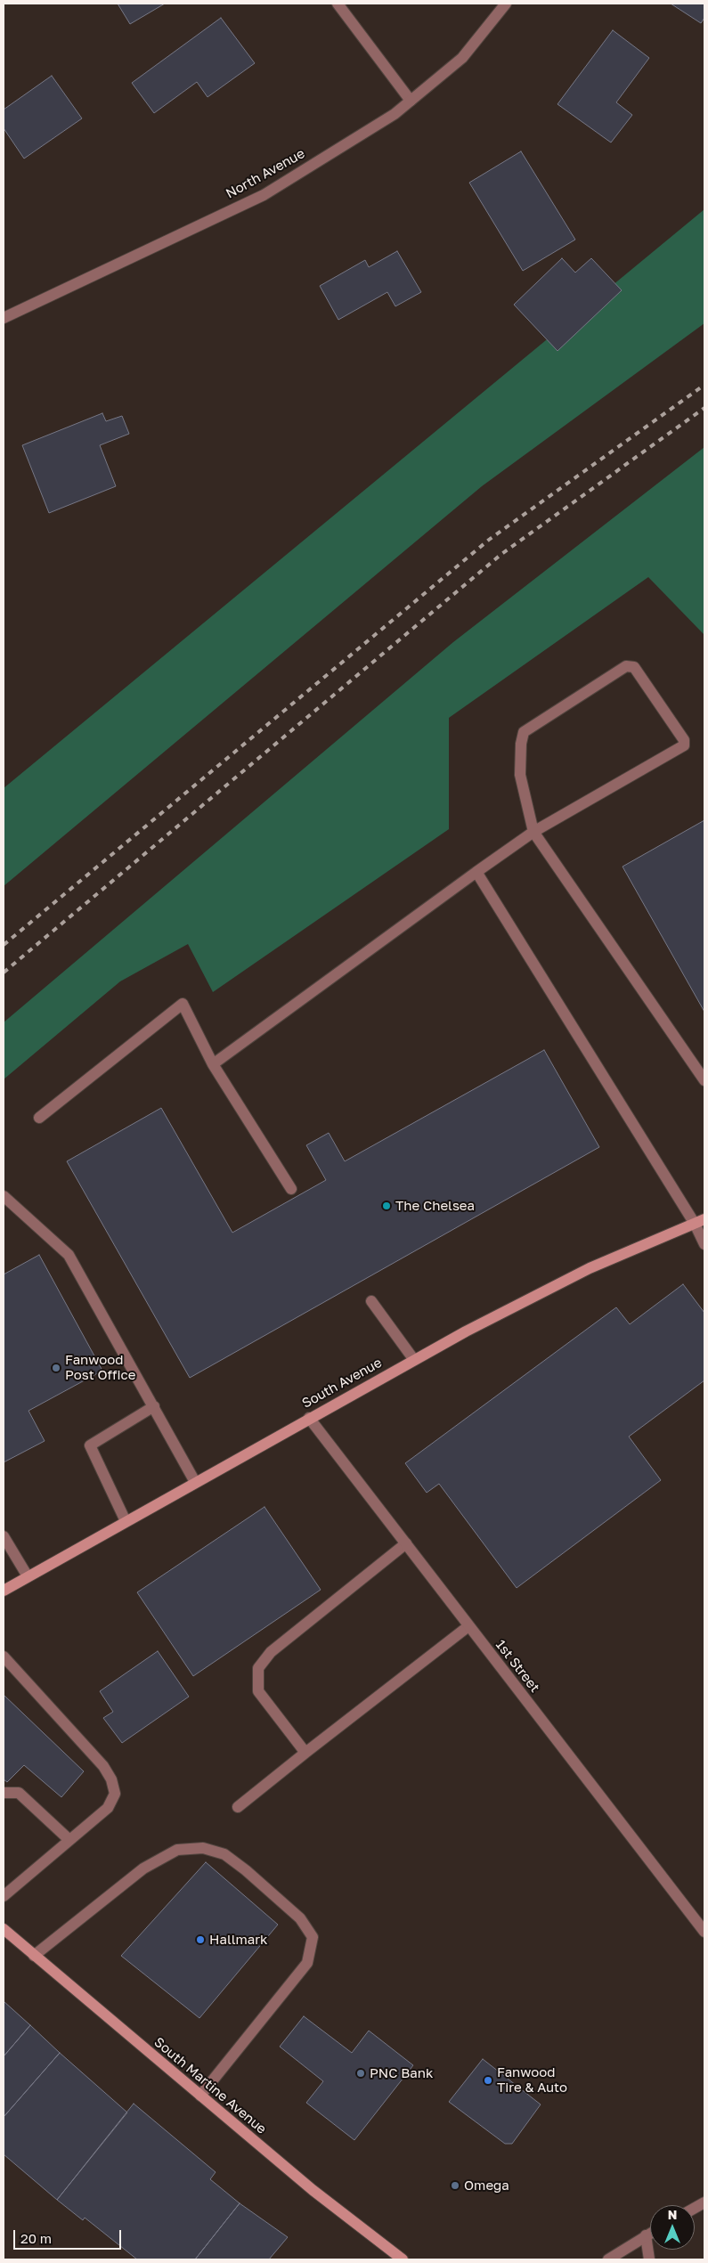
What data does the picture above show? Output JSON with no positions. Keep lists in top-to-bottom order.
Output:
{
  "streets": {
    "main road": ["South Avenue", "South Martine Avenue"],
    "street": ["North Avenue", "1st Street"]
  },
  "crossings": [
    ["South Avenue", "1st Street"]
  ],
  "places": [
    "The Chelsea",
    "Fanwood Post Office",
    "Hallmark",
    "PNC Bank",
    "Fanwood Tire & Auto",
    "Omega"
  ],
  "scale_bar": "20 m",
  "north": "top"
}
